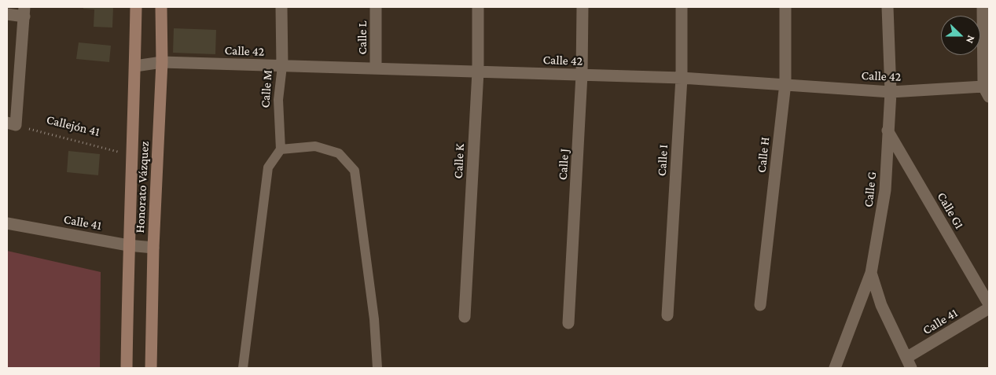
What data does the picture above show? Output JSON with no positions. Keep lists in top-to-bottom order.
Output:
{
  "streets": {
    "street": [
      "Calle L",
      "Calle 42",
      "Calle M",
      "Calle H",
      "Calle I",
      "Calle K",
      "Calle J",
      "Honorato Vázquez",
      "Calle G",
      "Calle G1",
      "Calle 41"
    ],
    "path": ["Callejón 41"]
  },
  "crossings": [
    ["Calle L", "Calle 42"],
    ["Calle 42", "Calle M"],
    ["Calle 42", "Calle H"],
    ["Calle 42", "Calle I"],
    ["Calle 42", "Calle K"],
    ["Calle 42", "Calle J"],
    ["Calle 42", "Honorato Vázquez"],
    ["Calle 42", "Calle G"],
    ["Callejón 41", "Honorato Vázquez"],
    ["Honorato Vázquez", "Calle 41"],
    ["Calle G", "Calle G1"]
  ],
  "north": "right"
}
